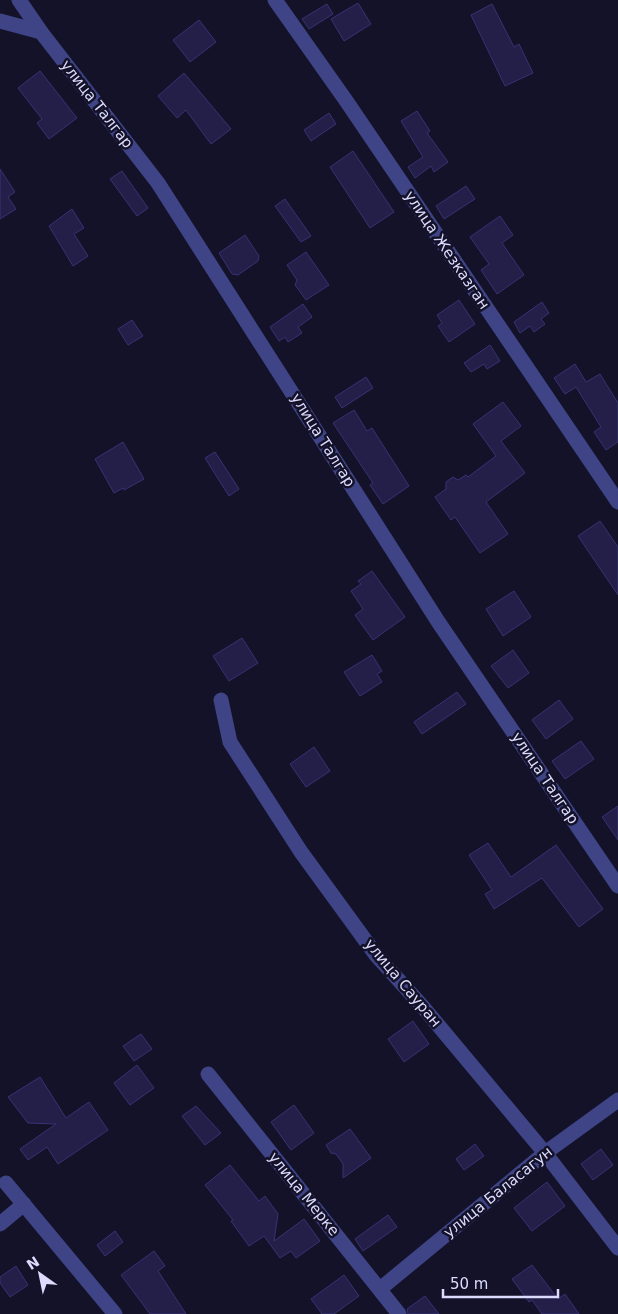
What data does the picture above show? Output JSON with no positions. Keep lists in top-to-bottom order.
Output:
{
  "streets": {
    "street": [
      "улица Талгар",
      "улица Жезказган",
      "улица Сауран",
      "улица Баласагун",
      "улица Мерке"
    ]
  },
  "crossings": [
    ["улица Сауран", "улица Баласагун"],
    ["улица Баласагун", "улица Мерке"]
  ],
  "scale_bar": "50 m",
  "north": "top left"
}
